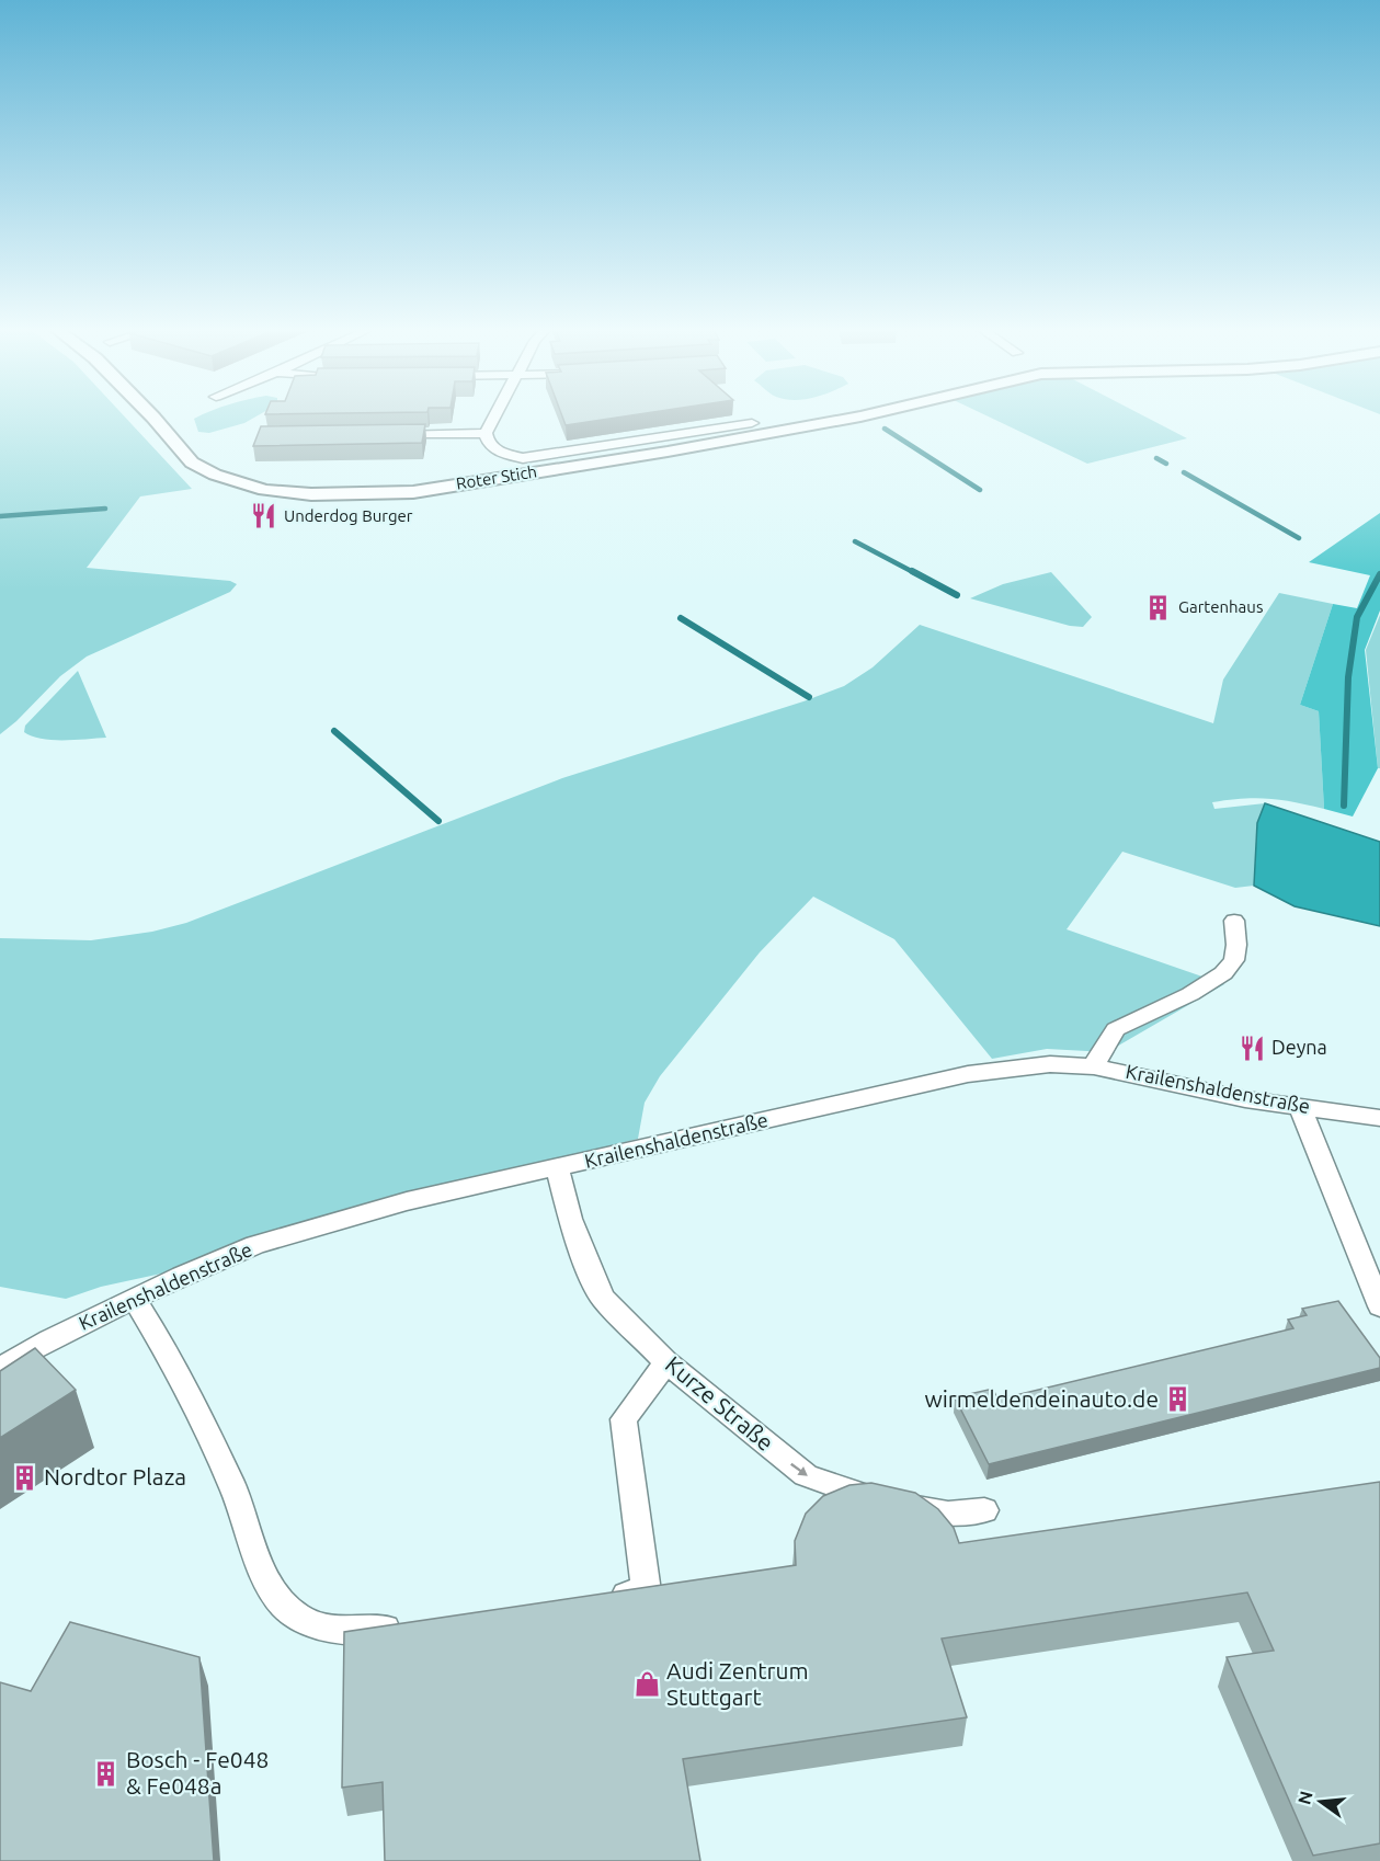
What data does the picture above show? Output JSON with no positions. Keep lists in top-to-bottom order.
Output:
{
  "streets": {
    "street": ["Roter Stich", "Krailenshaldenstraße", "Kurze Straße"]
  },
  "crossings": [
    ["Krailenshaldenstraße", "Kurze Straße"]
  ],
  "one_way": ["Kurze Straße"],
  "places": {
    "restaurant": ["Underdog Burger", "Deyna"],
    "building": [
      "Gartenhaus",
      "wirmeldendeinauto.de",
      "Nordtor Plaza",
      "Bosch - Fe048 & Fe048a"
    ],
    "shop": ["Audi Zentrum Stuttgart"]
  },
  "north": "left"
}
